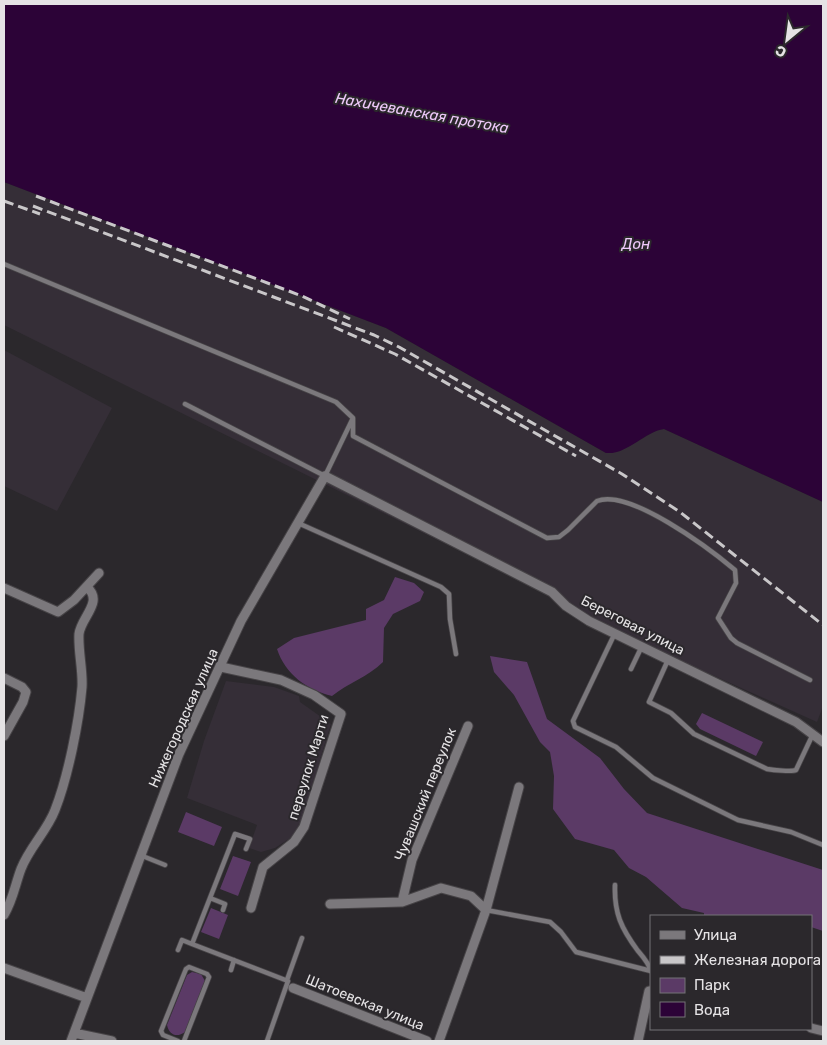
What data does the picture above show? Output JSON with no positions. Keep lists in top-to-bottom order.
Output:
{
  "streets": {
    "street": [
      "Береговая улица",
      "Нижегородская улица",
      "переулок Марти",
      "Чувашский переулок",
      "Шатоевская улица"
    ]
  },
  "crossings": [
    ["Береговая улица", "Нижегородская улица"],
    ["Нижегородская улица", "переулок Марти"]
  ],
  "water": ["Нахичеванская протока", "Дон"],
  "legend": [
    "Улица",
    "Железная дорога",
    "Парк",
    "Вода"
  ],
  "north": "bottom left"
}
